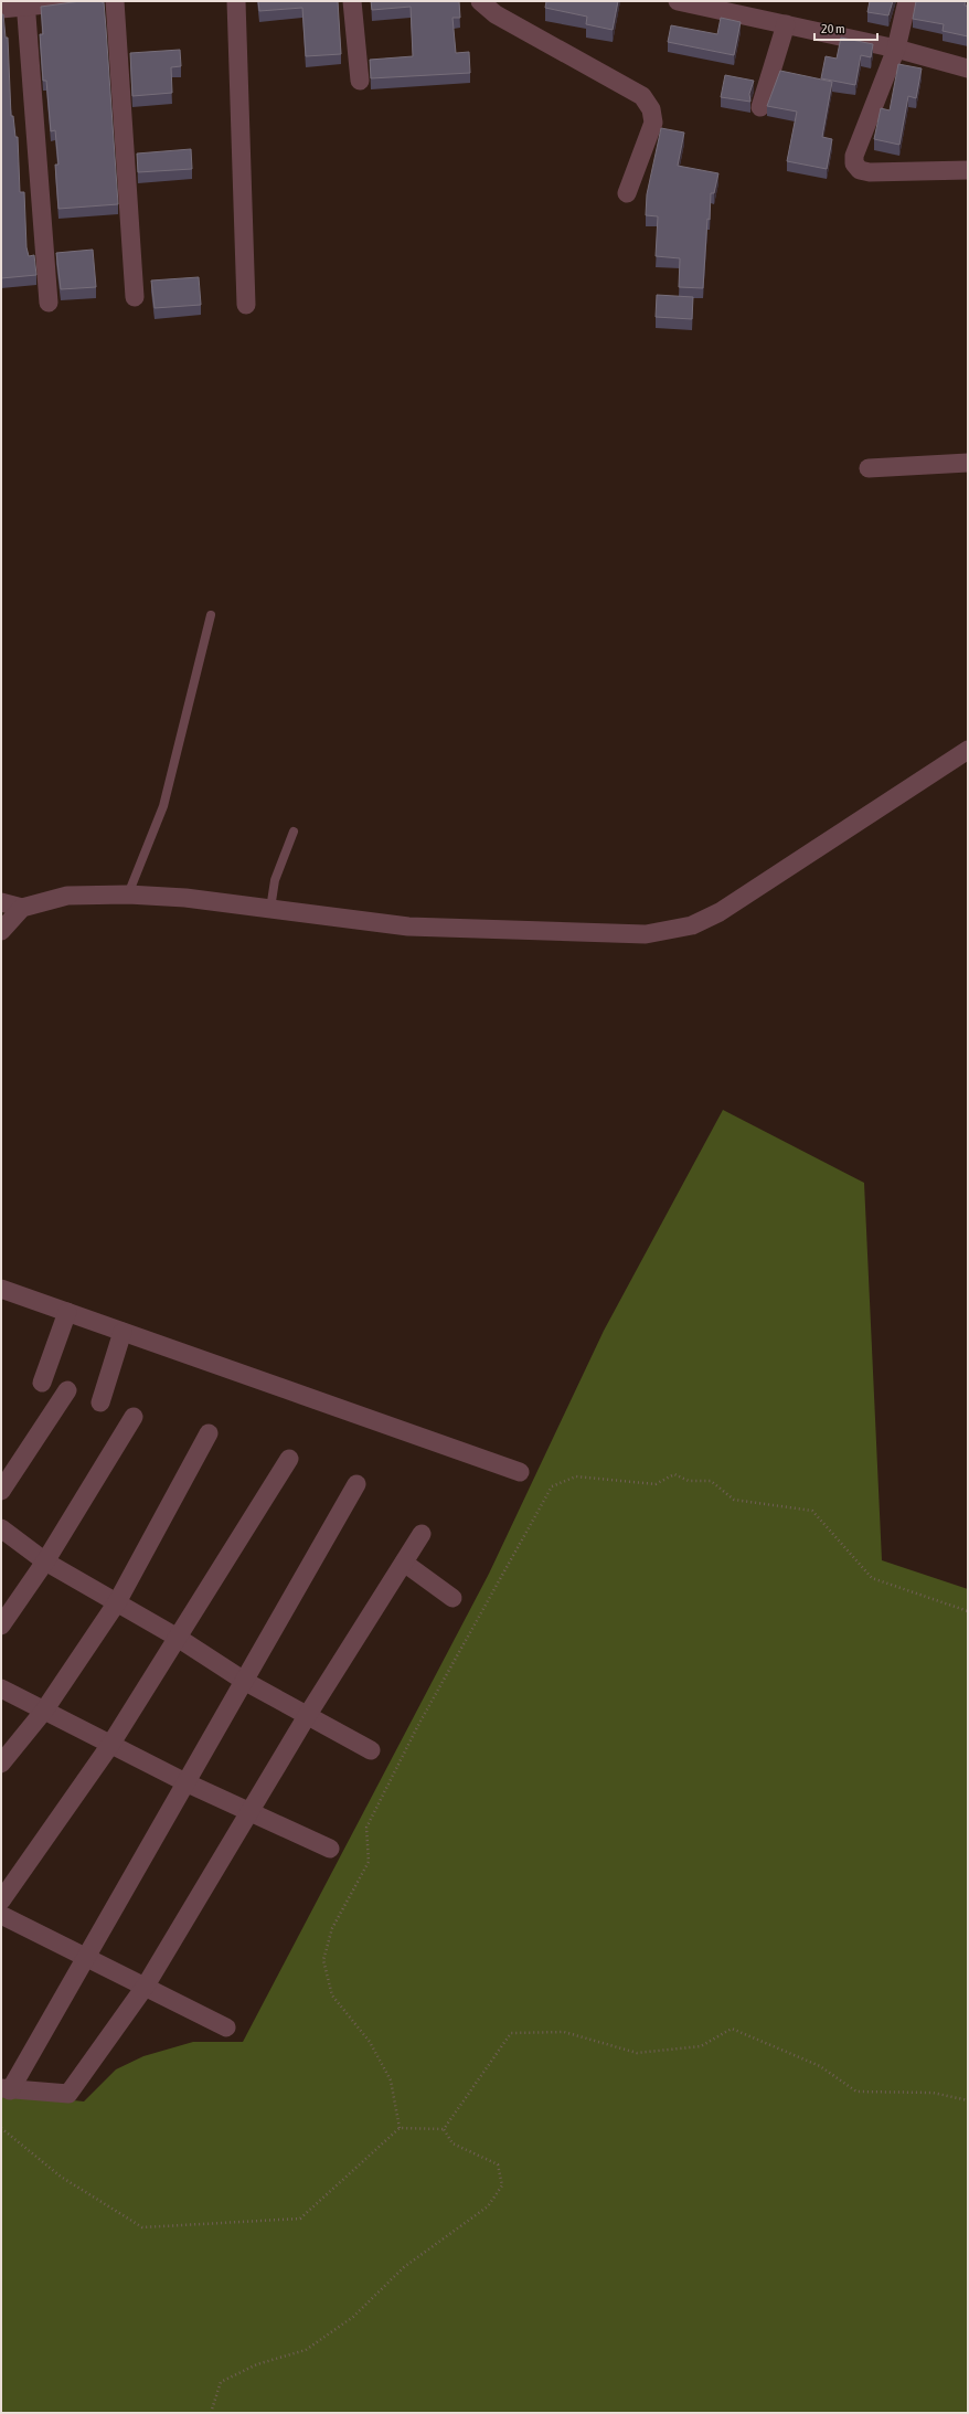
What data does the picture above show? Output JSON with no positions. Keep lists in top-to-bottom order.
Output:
{
  "scale_bar": "20 m"
}
